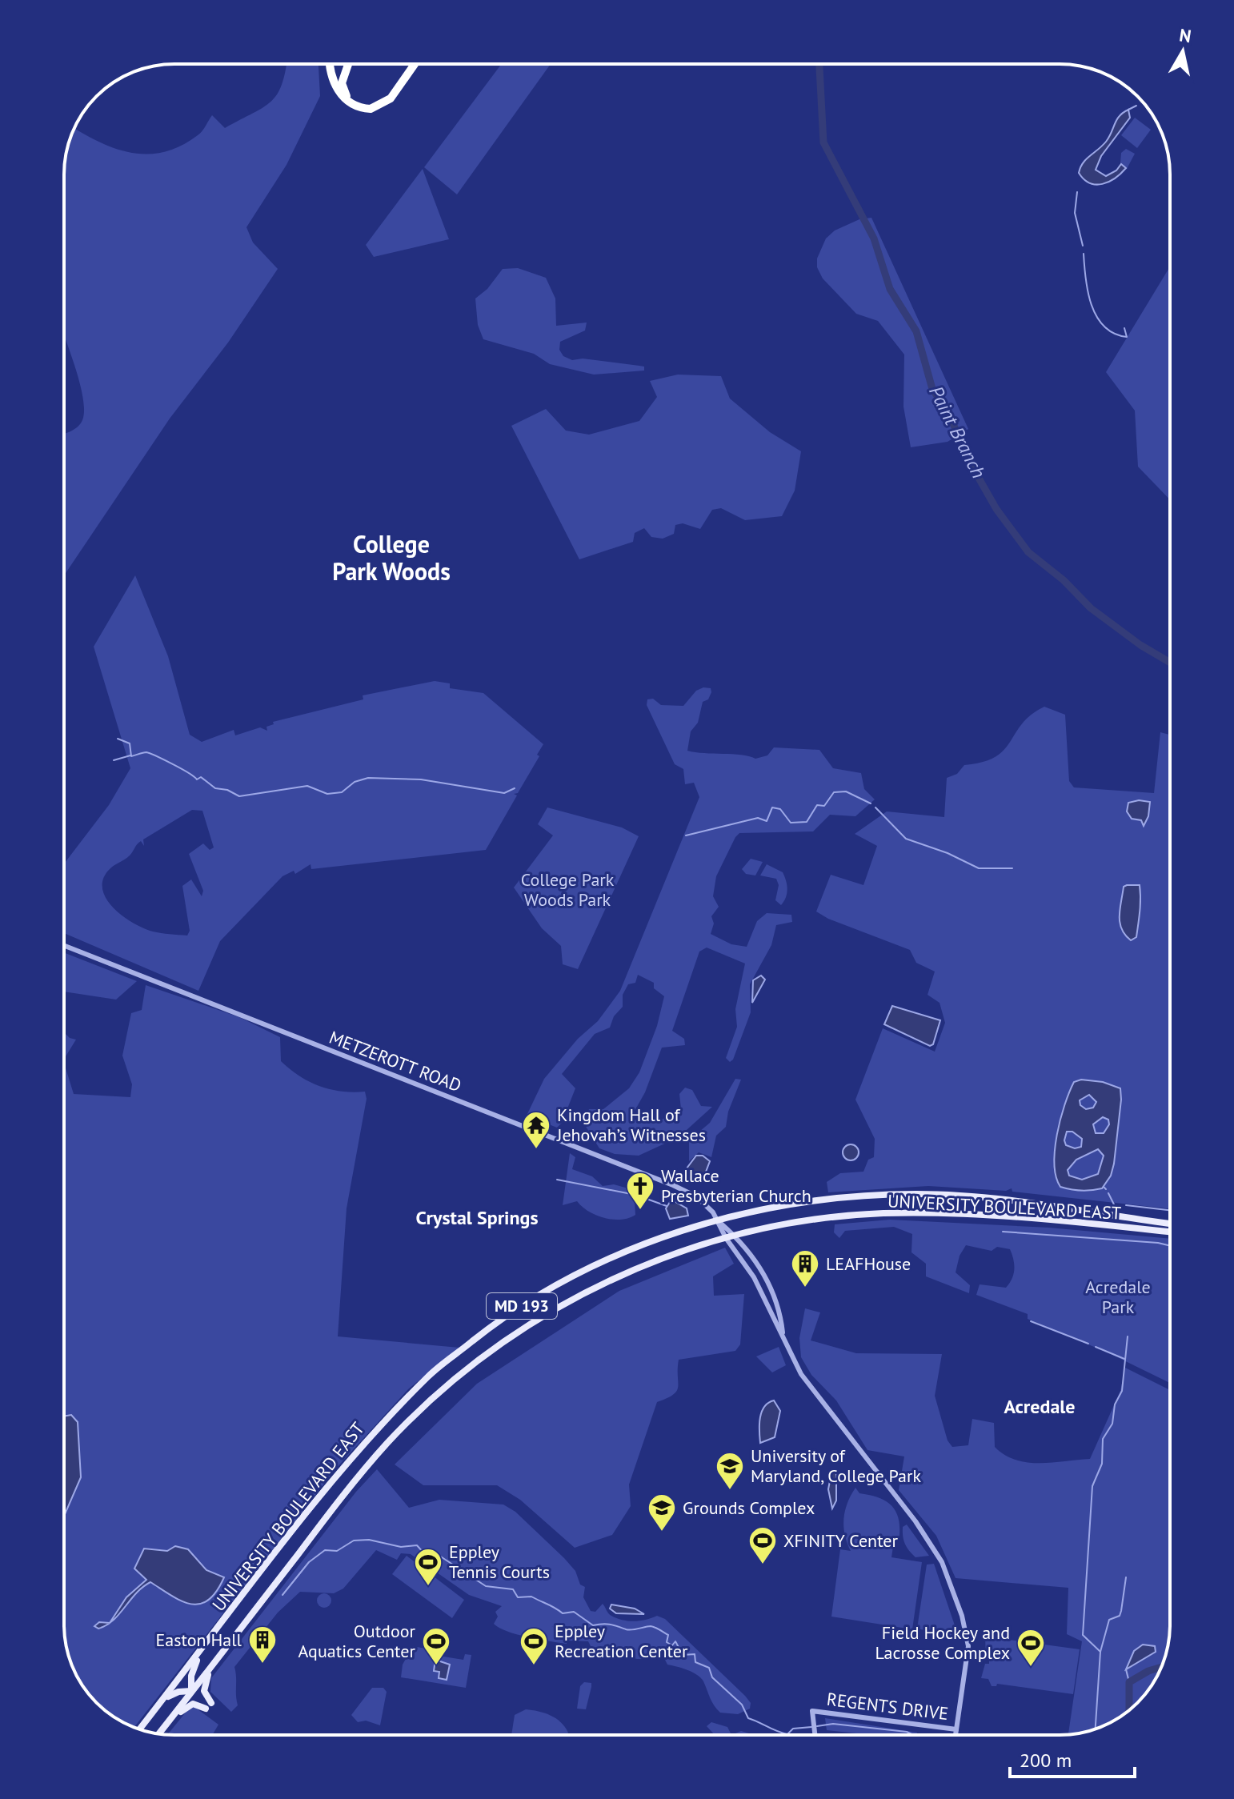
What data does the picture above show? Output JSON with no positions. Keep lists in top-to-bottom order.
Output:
{
  "streets": {
    "main road": ["UNIVERSITY BOULEVARD EAST", "MD 193"],
    "street": ["METZEROTT ROAD", "REGENTS DRIVE"]
  },
  "crossings": [
    ["METZEROTT ROAD", "UNIVERSITY BOULEVARD EAST"]
  ],
  "districts": ["College Park Woods", "Crystal Springs", "Acredale"],
  "water": ["Paint Branch"],
  "parks": ["College Park Woods Park", "Acredale Park"],
  "places": {
    "temple": ["Kingdom Hall of Jehovah’s Witnesses"],
    "church": ["Wallace Presbyterian Church"],
    "building": ["LEAFHouse", "Easton Hall"],
    "school or university": ["University of Maryland, College Park", "Grounds Complex"],
    "sports": [
      "XFINITY Center",
      "Eppley Tennis Courts",
      "Outdoor Aquatics Center",
      "Eppley Recreation Center",
      "Field Hockey and Lacrosse Complex"
    ]
  },
  "scale_bar": "200 m",
  "north": "top"
}
